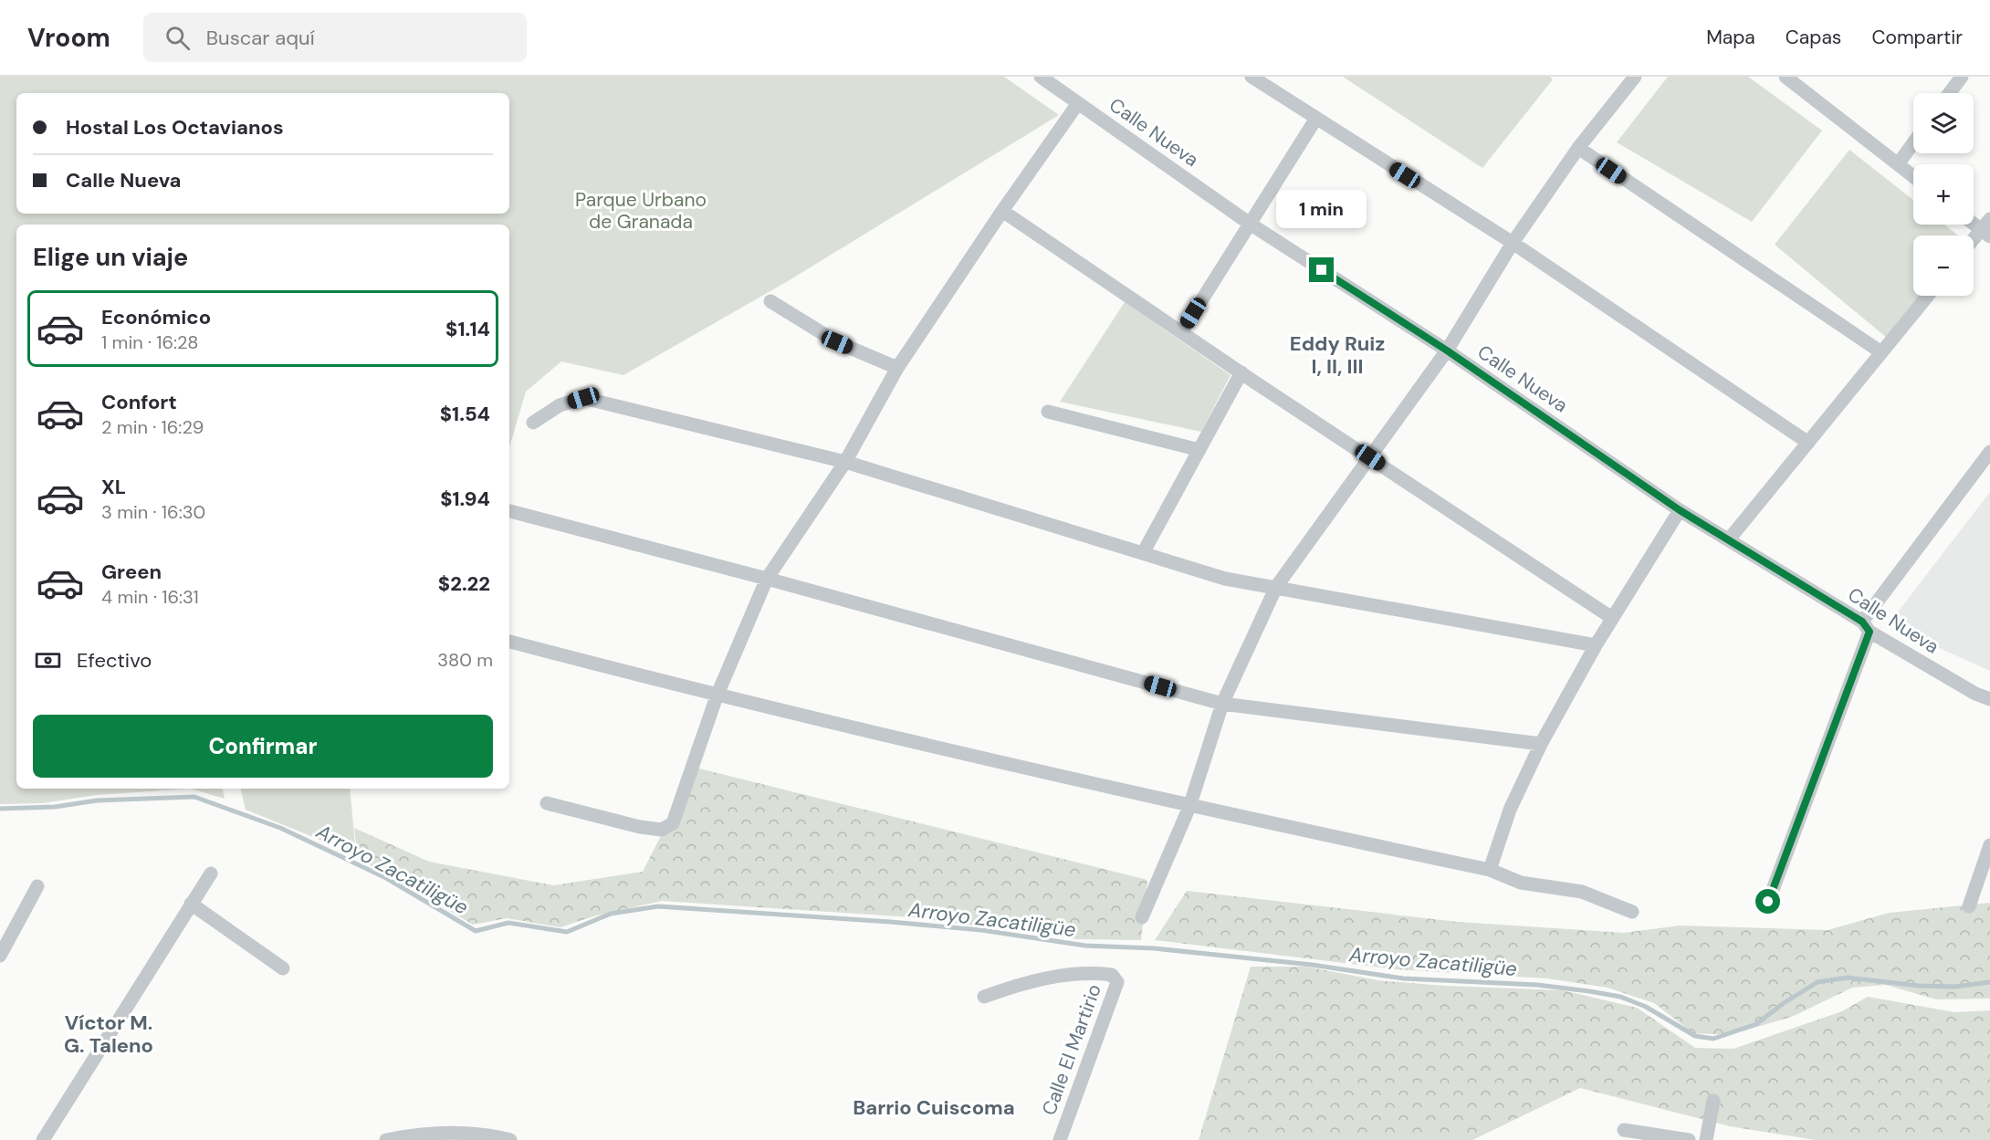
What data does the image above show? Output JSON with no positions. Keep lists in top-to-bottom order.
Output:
{
  "streets": {
    "street": ["Calle Nueva", "Calle El Martirio"]
  },
  "districts": ["Eddy Ruiz I, II, III", "Víctor M. G. Taleno", "Barrio Cuiscoma"],
  "water": ["Arroyo Zacatiligüe"],
  "parks": ["Parque Urbano de Granada"],
  "page": {
    "header": "Vroom",
    "search": "Buscar aquí",
    "nav": ["Mapa", "Capas", "Compartir"],
    "map_buttons": ["+", "−"],
    "banner": ["Hostal Los Octavianos", "Calle Nueva"],
    "bubble": "1 min",
    "heading": "Elige un viaje",
    "list": [
      {
        "name": "Económico",
        "note": "1 min · 16:28",
        "value": "$1.14"
      },
      {
        "name": "Confort",
        "note": "2 min · 16:29",
        "value": "$1.54"
      },
      {
        "name": "XL",
        "note": "3 min · 16:30",
        "value": "$1.94"
      },
      {
        "name": "Green",
        "note": "4 min · 16:31",
        "value": "$2.22"
      }
    ],
    "pay": ["Efectivo", "380 m"],
    "buttons": "Confirmar"
  }
}
